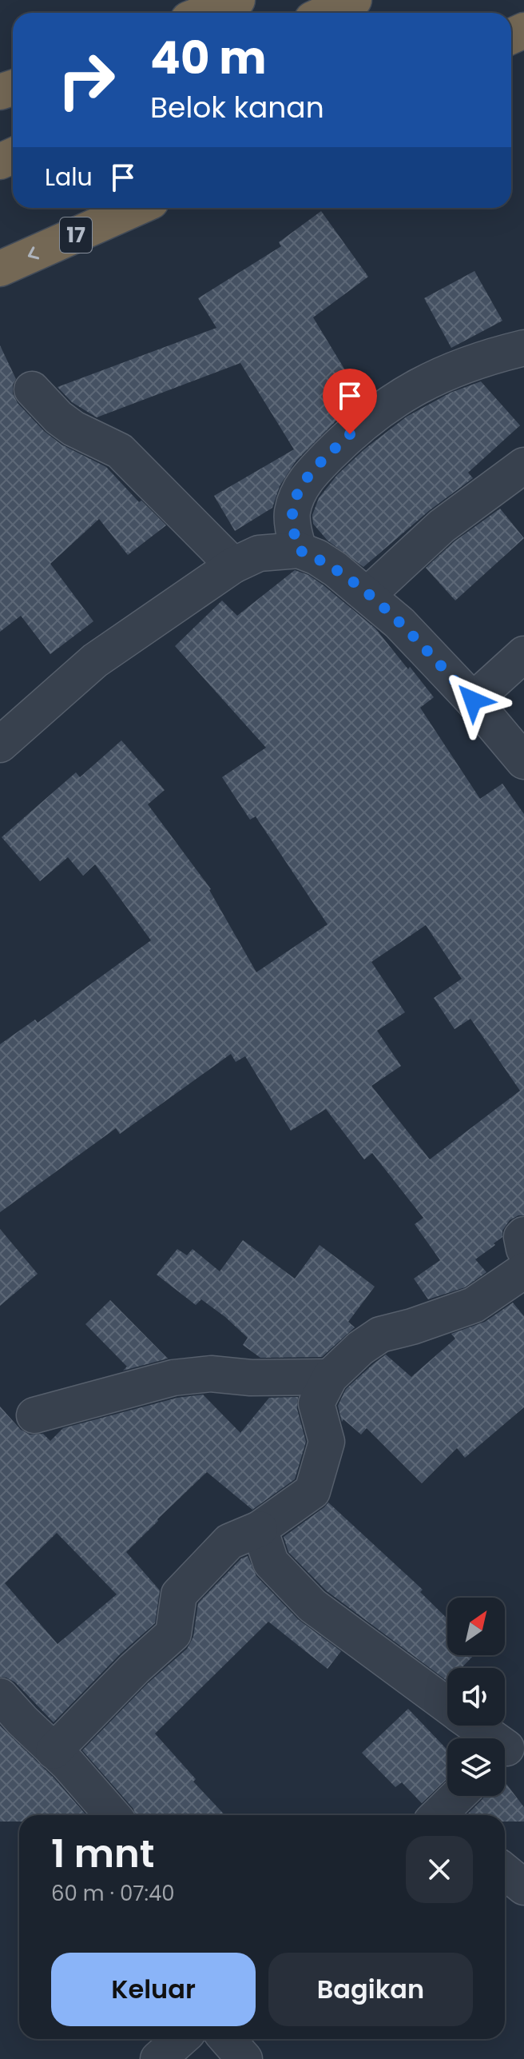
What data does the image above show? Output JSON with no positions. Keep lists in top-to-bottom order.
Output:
{
  "streets": {
    "highway": ["17"]
  },
  "north": "top right",
  "page": {
    "turn": ["40 m", "Belok kanan"],
    "then": "Lalu",
    "heading": ["1 mnt", "60 m · 07:40"],
    "buttons": ["Keluar", "Bagikan"]
  }
}
